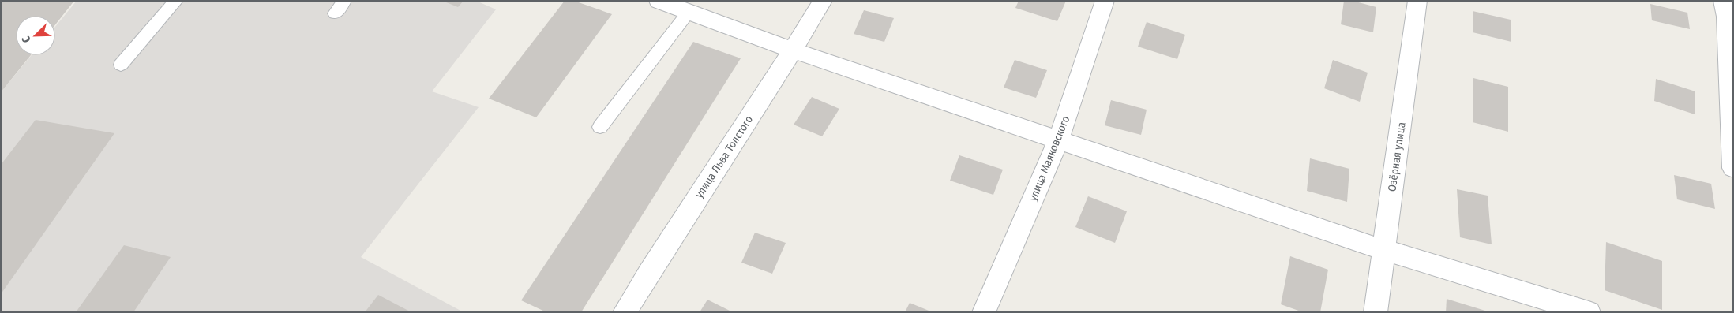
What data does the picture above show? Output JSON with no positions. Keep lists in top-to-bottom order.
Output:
{
  "streets": {
    "street": ["улица Льва Толстого", "Озёрная улица", "улица Маяковского"]
  },
  "north": "bottom left"
}
